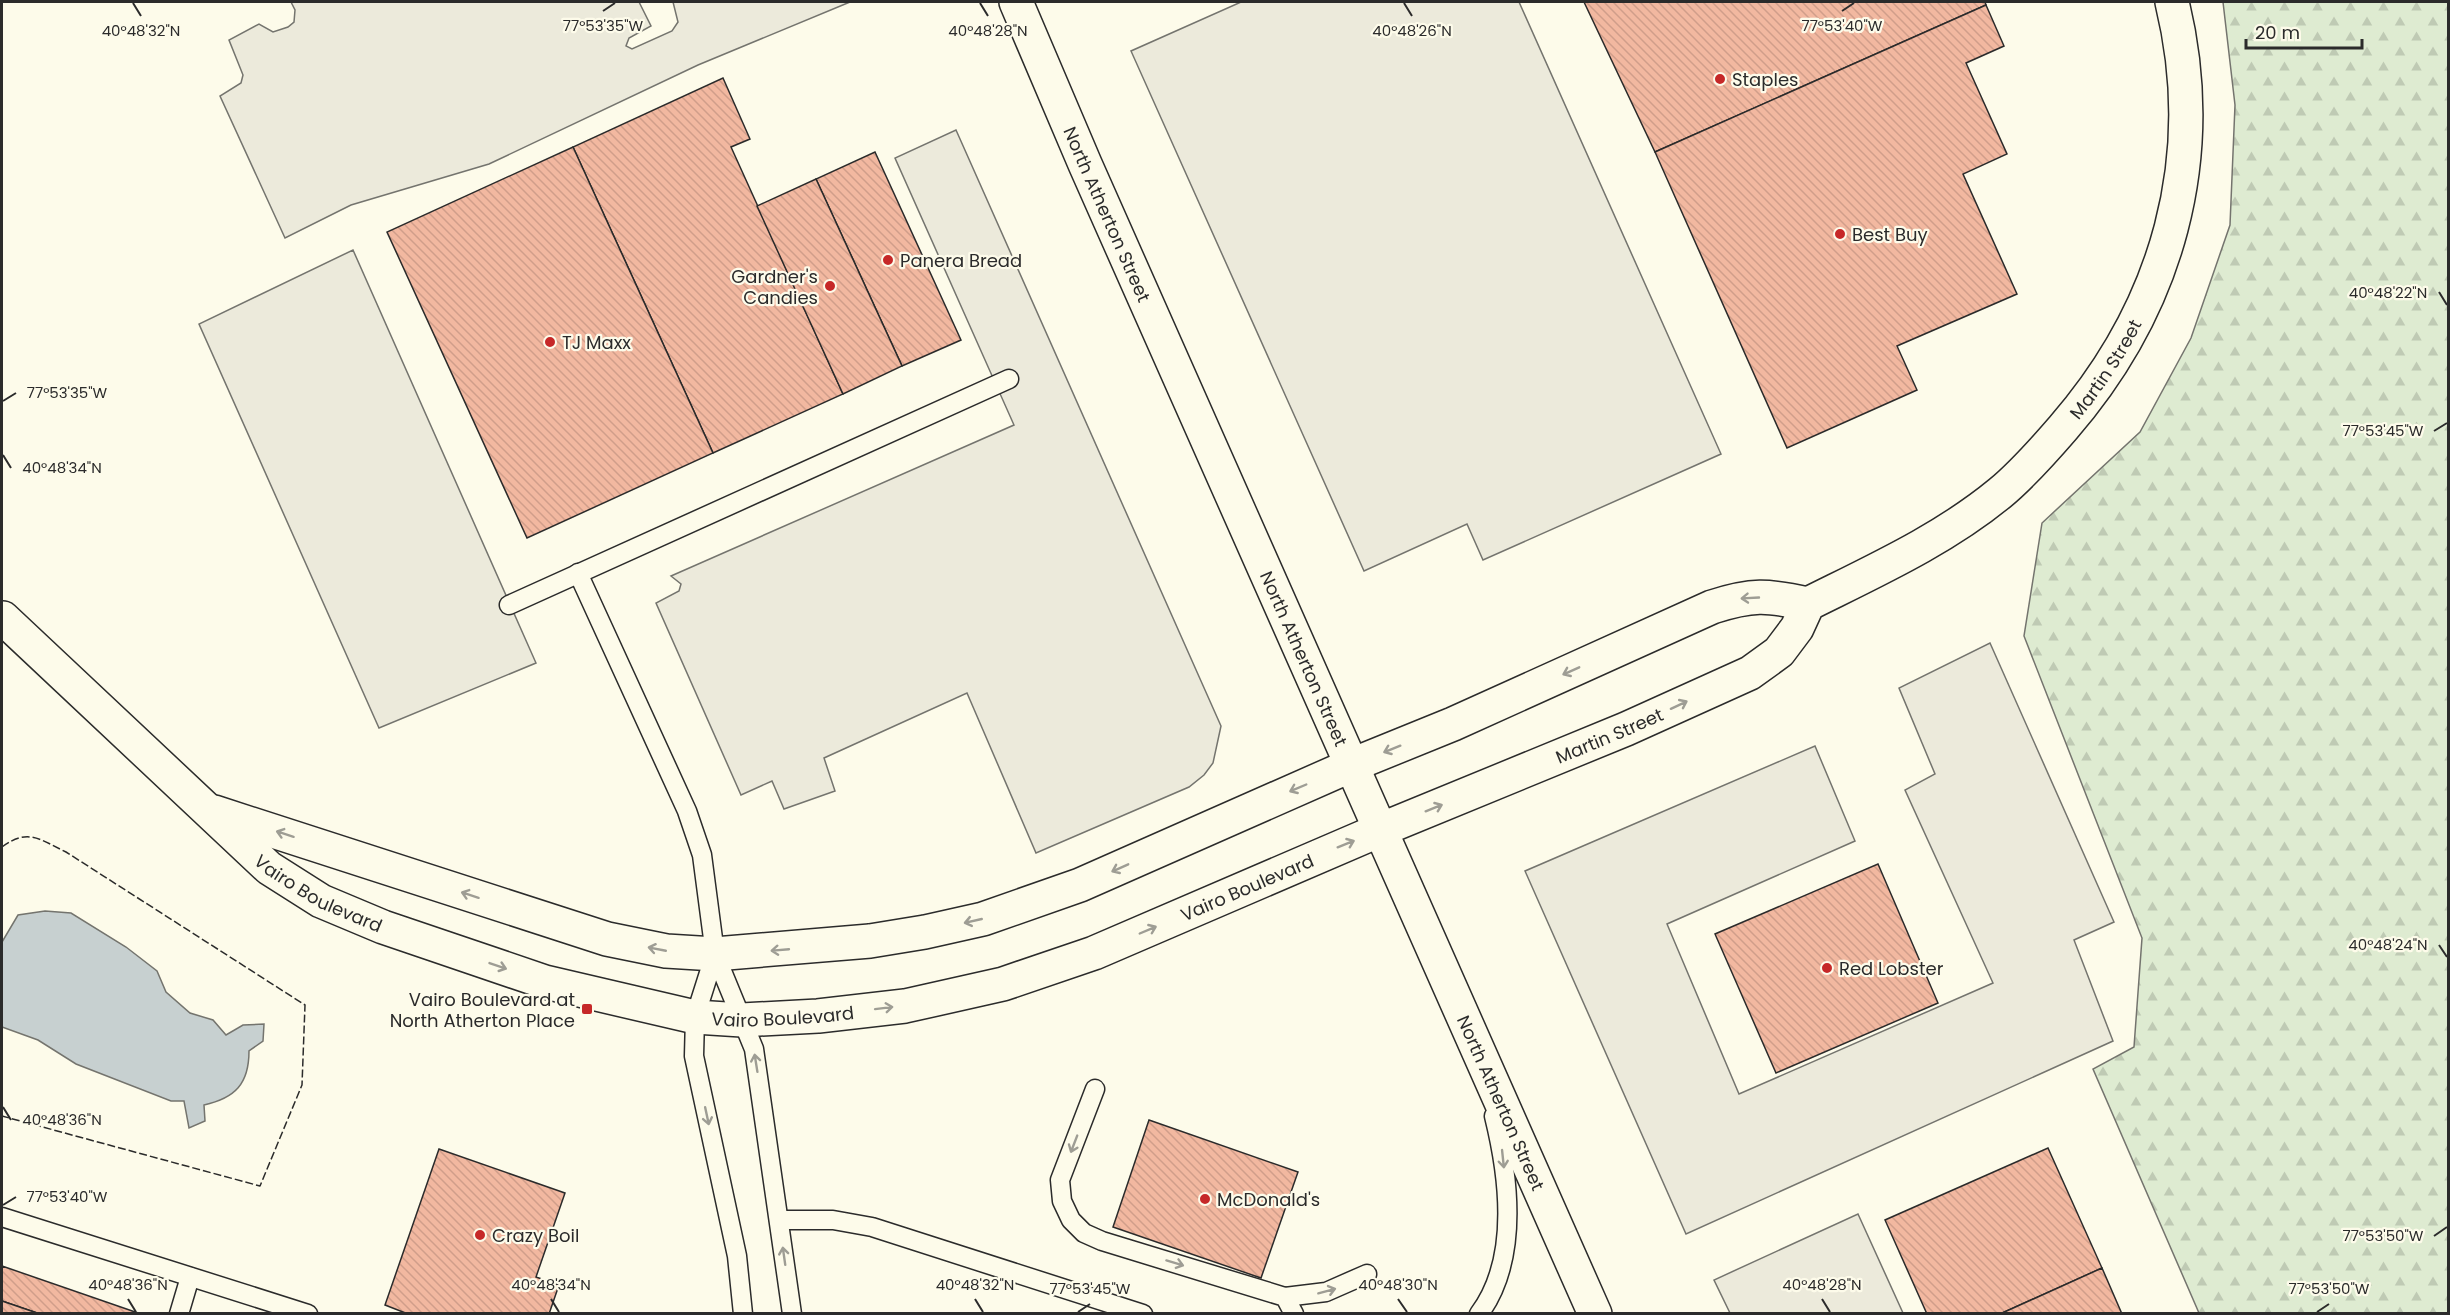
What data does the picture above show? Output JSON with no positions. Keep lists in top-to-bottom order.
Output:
{
  "streets": {
    "main road": ["North Atherton Street", "Martin Street", "Vairo Boulevard"]
  },
  "crossings": [
    ["North Atherton Street", "Martin Street"],
    ["North Atherton Street", "Vairo Boulevard"],
    ["Martin Street", "Vairo Boulevard"]
  ],
  "places": {
    "other": [
      "Staples",
      "Best Buy",
      "Panera Bread",
      "Gardner's Candies",
      "TJ Maxx",
      "Red Lobster",
      "McDonald's",
      "Crazy Boil"
    ],
    "transit": ["Vairo Boulevard at North Atherton Place"]
  },
  "scale_bar": "20 m",
  "coordinates": [
    "77°53'35\"W",
    "77°53'40\"W",
    "40°48'32\"N",
    "40°48'28\"N",
    "40°48'26\"N",
    "40°48'22\"N",
    "77°53'45\"W",
    "40°48'34\"N",
    "40°48'24\"N",
    "40°48'36\"N",
    "77°53'50\"W",
    "40°48'30\"N"
  ]
}
